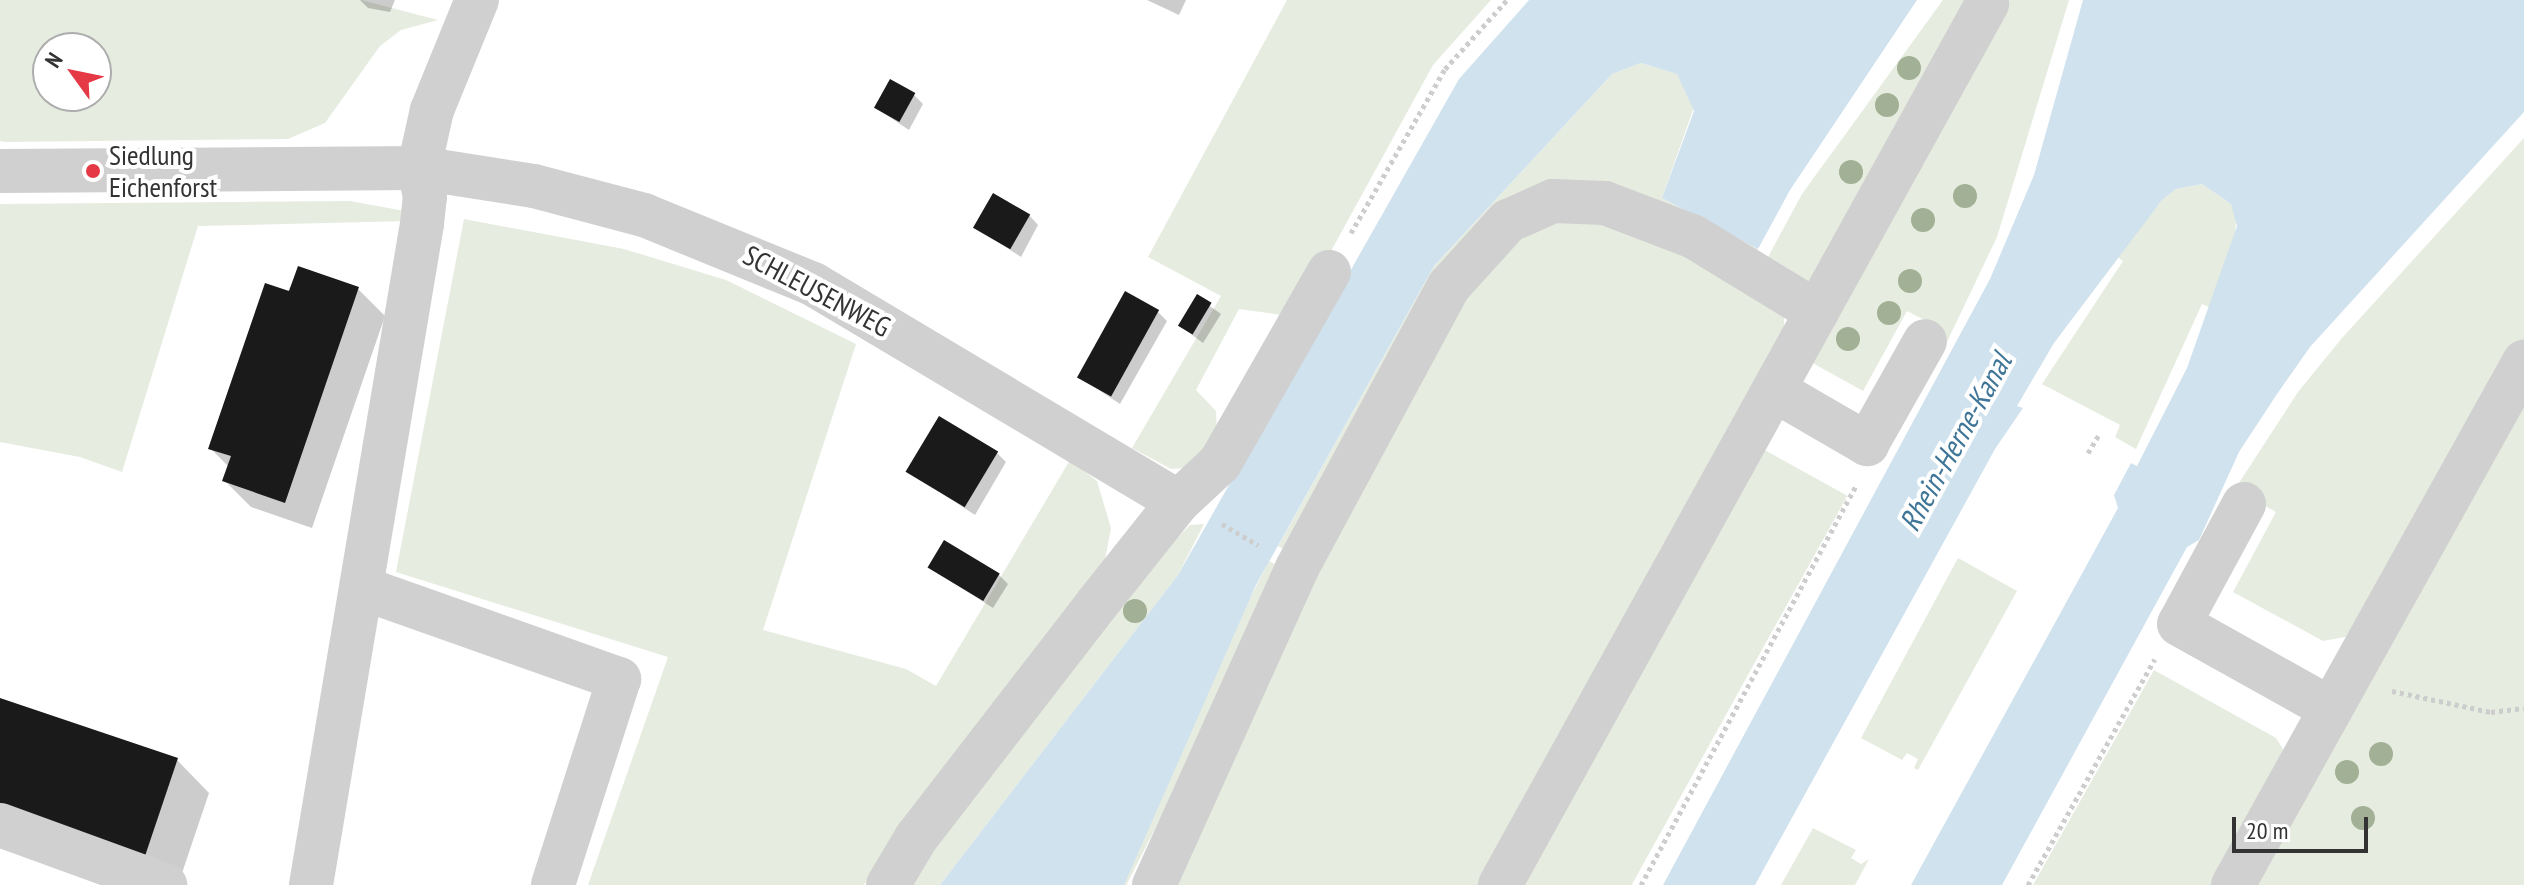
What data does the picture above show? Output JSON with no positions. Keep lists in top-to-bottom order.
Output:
{
  "streets": {
    "street": ["SCHLEUSENWEG"]
  },
  "water": ["Rhein-Herne-Kanal"],
  "places": ["Siedlung Eichenforst"],
  "scale_bar": "20 m",
  "north": "top left"
}
